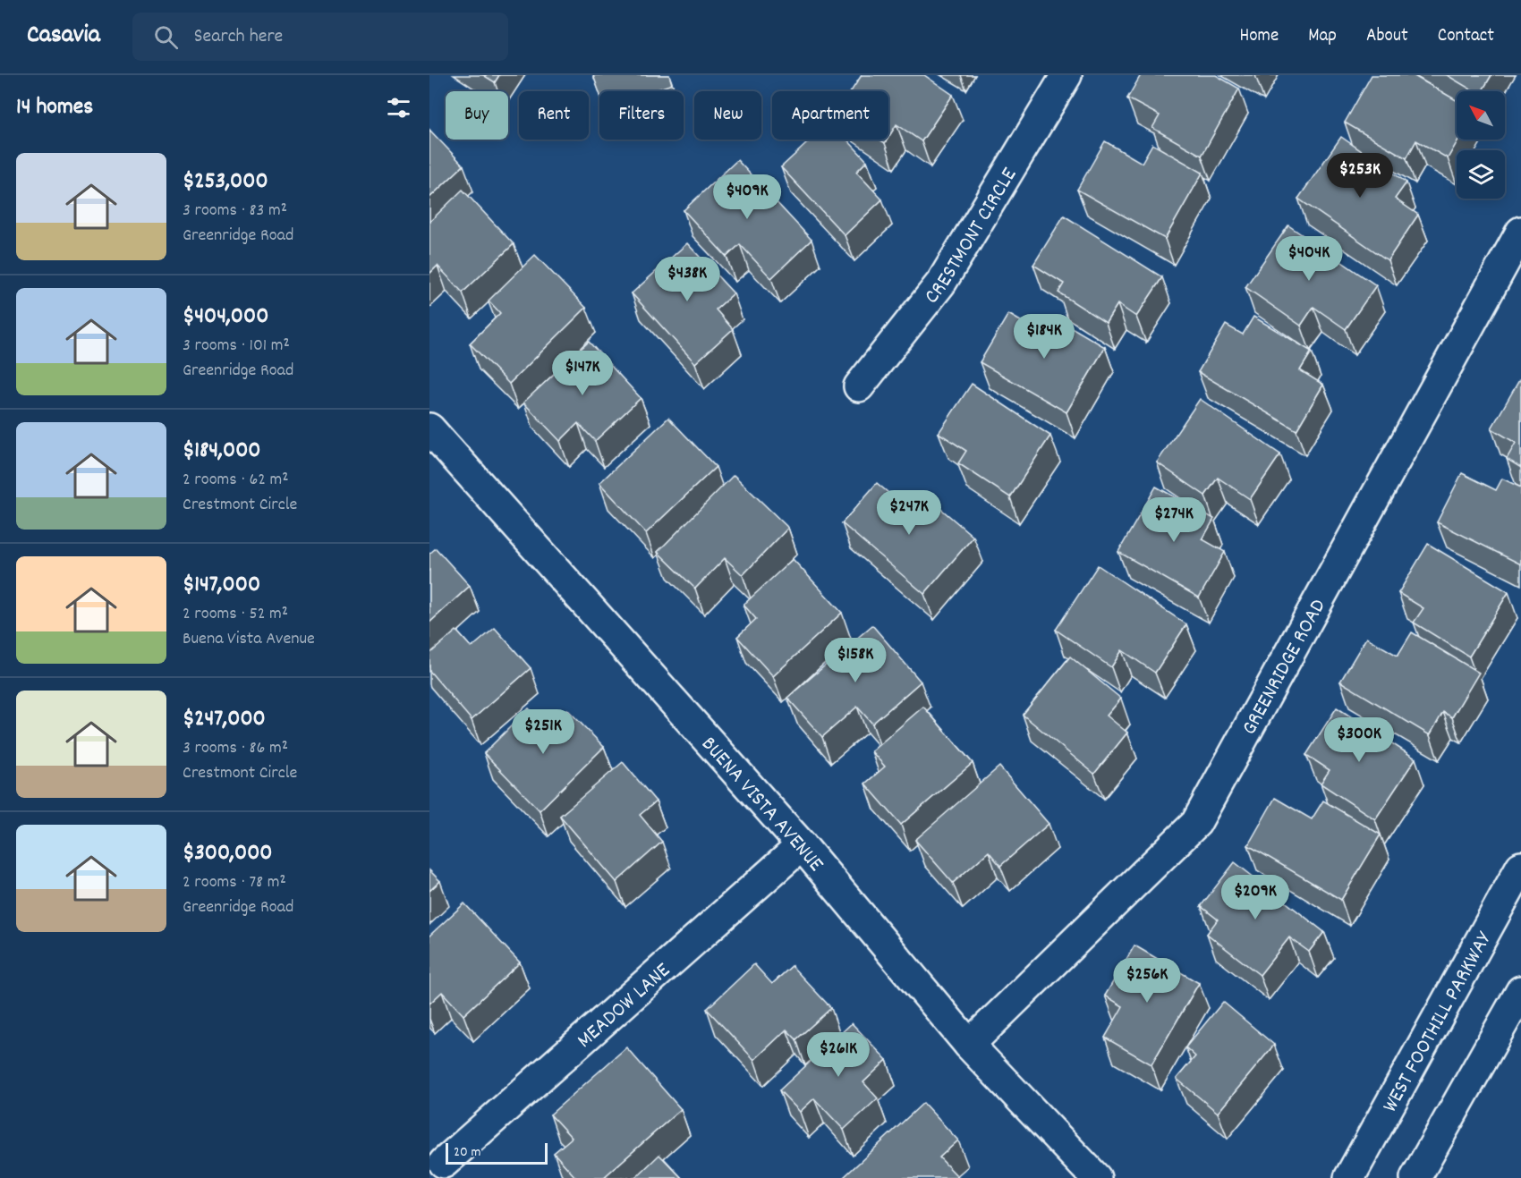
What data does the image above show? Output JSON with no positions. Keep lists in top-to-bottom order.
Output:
{
  "streets": {
    "street": [
      "CRESTMONT CIRCLE",
      "GREENRIDGE ROAD",
      "BUENA VISTA AVENUE",
      "MEADOW LANE",
      "WEST FOOTHILL PARKWAY"
    ]
  },
  "crossings": [
    ["GREENRIDGE ROAD", "BUENA VISTA AVENUE"],
    ["BUENA VISTA AVENUE", "MEADOW LANE"]
  ],
  "scale_bar": "20 m",
  "north": "top left",
  "page": {
    "header": "Casavia",
    "search": "Search here",
    "nav": [
      "Home",
      "Map",
      "About",
      "Contact"
    ],
    "heading": "14 homes",
    "chip": [
      "Buy",
      "Rent",
      "Filters",
      "New",
      "Apartment"
    ],
    "list": [
      {
        "name": "$253,000",
        "note": "3 rooms · 83 m² · Greenridge Road"
      },
      {
        "name": "$404,000",
        "note": "3 rooms · 101 m² · Greenridge Road"
      },
      {
        "name": "$184,000",
        "note": "2 rooms · 62 m² · Crestmont Circle"
      },
      {
        "name": "$147,000",
        "note": "2 rooms · 52 m² · Buena Vista Avenue"
      },
      {
        "name": "$247,000",
        "note": "3 rooms · 86 m² · Crestmont Circle"
      },
      {
        "name": "$300,000",
        "note": "2 rooms · 78 m² · Greenridge Road"
      }
    ],
    "price": [
      "$253K",
      "$409K",
      "$404K",
      "$438K",
      "$184K",
      "$147K",
      "$247K",
      "$274K",
      "$158K",
      "$251K",
      "$300K",
      "$209K",
      "$256K",
      "$261K"
    ],
    "scale": "20 m"
  }
}
